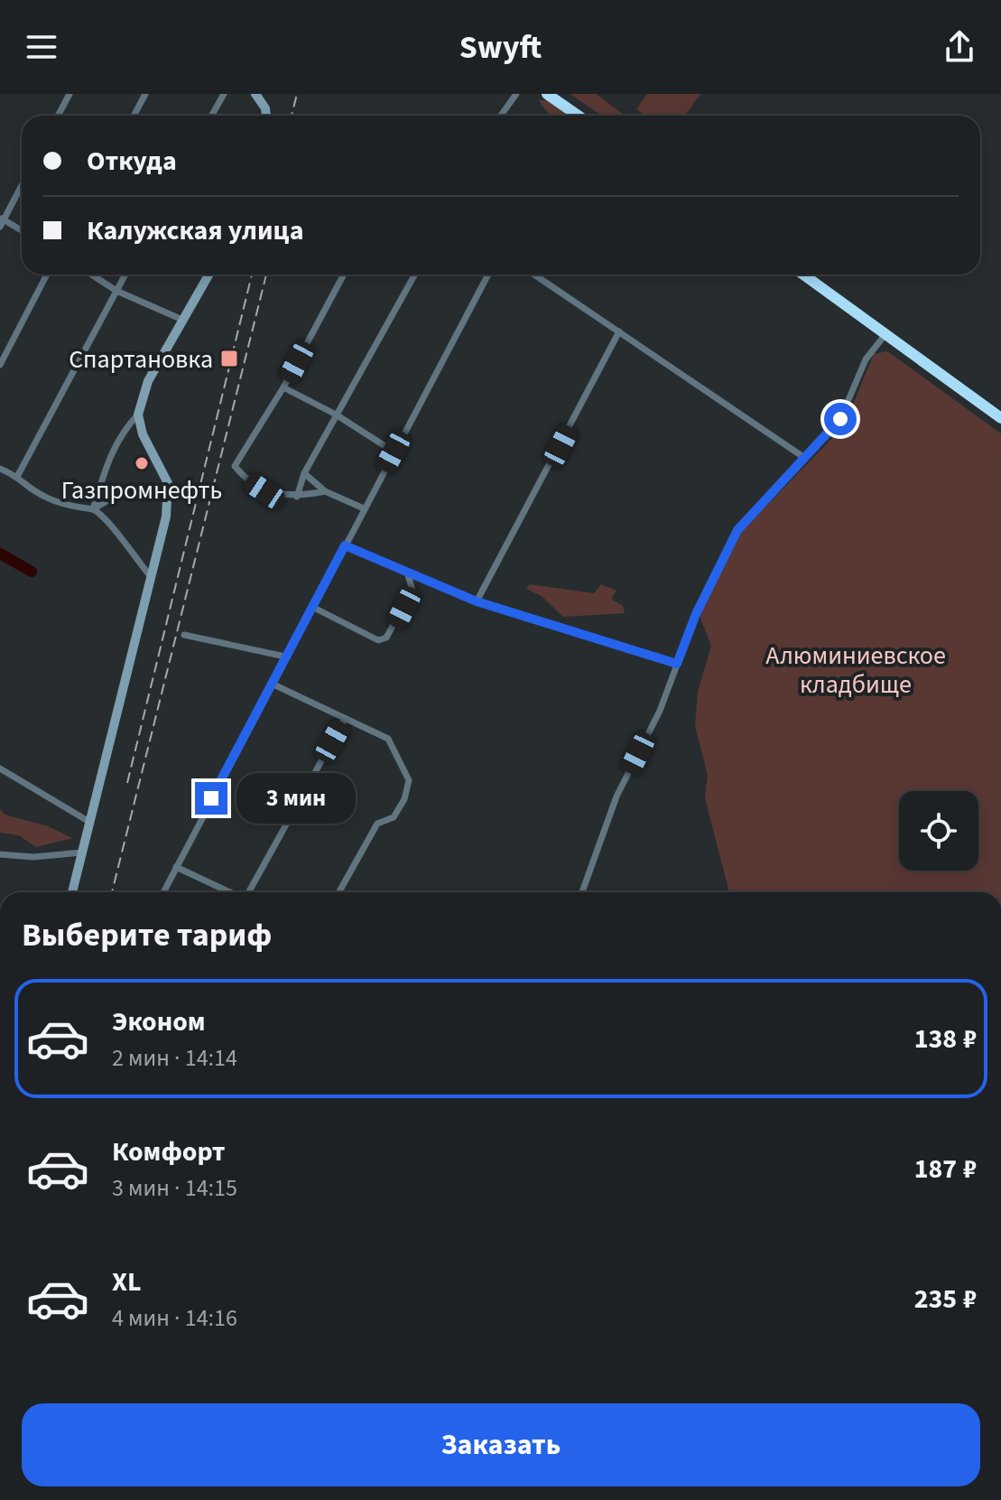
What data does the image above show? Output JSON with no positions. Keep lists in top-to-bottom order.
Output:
{
  "parks": ["Алюминиевское кладбище"],
  "places": {
    "transit": ["Спартановка"],
    "other": ["Газпромнефть"]
  },
  "page": {
    "header": "Swyft",
    "banner": ["Откуда", "Калужская улица"],
    "bubble": "3 мин",
    "heading": "Выберите тариф",
    "list": [
      {
        "name": "Эконом",
        "note": "2 мин · 14:14",
        "value": "138 ₽"
      },
      {
        "name": "Комфорт",
        "note": "3 мин · 14:15",
        "value": "187 ₽"
      },
      {
        "name": "XL",
        "note": "4 мин · 14:16",
        "value": "235 ₽"
      }
    ],
    "buttons": "Заказать"
  }
}
